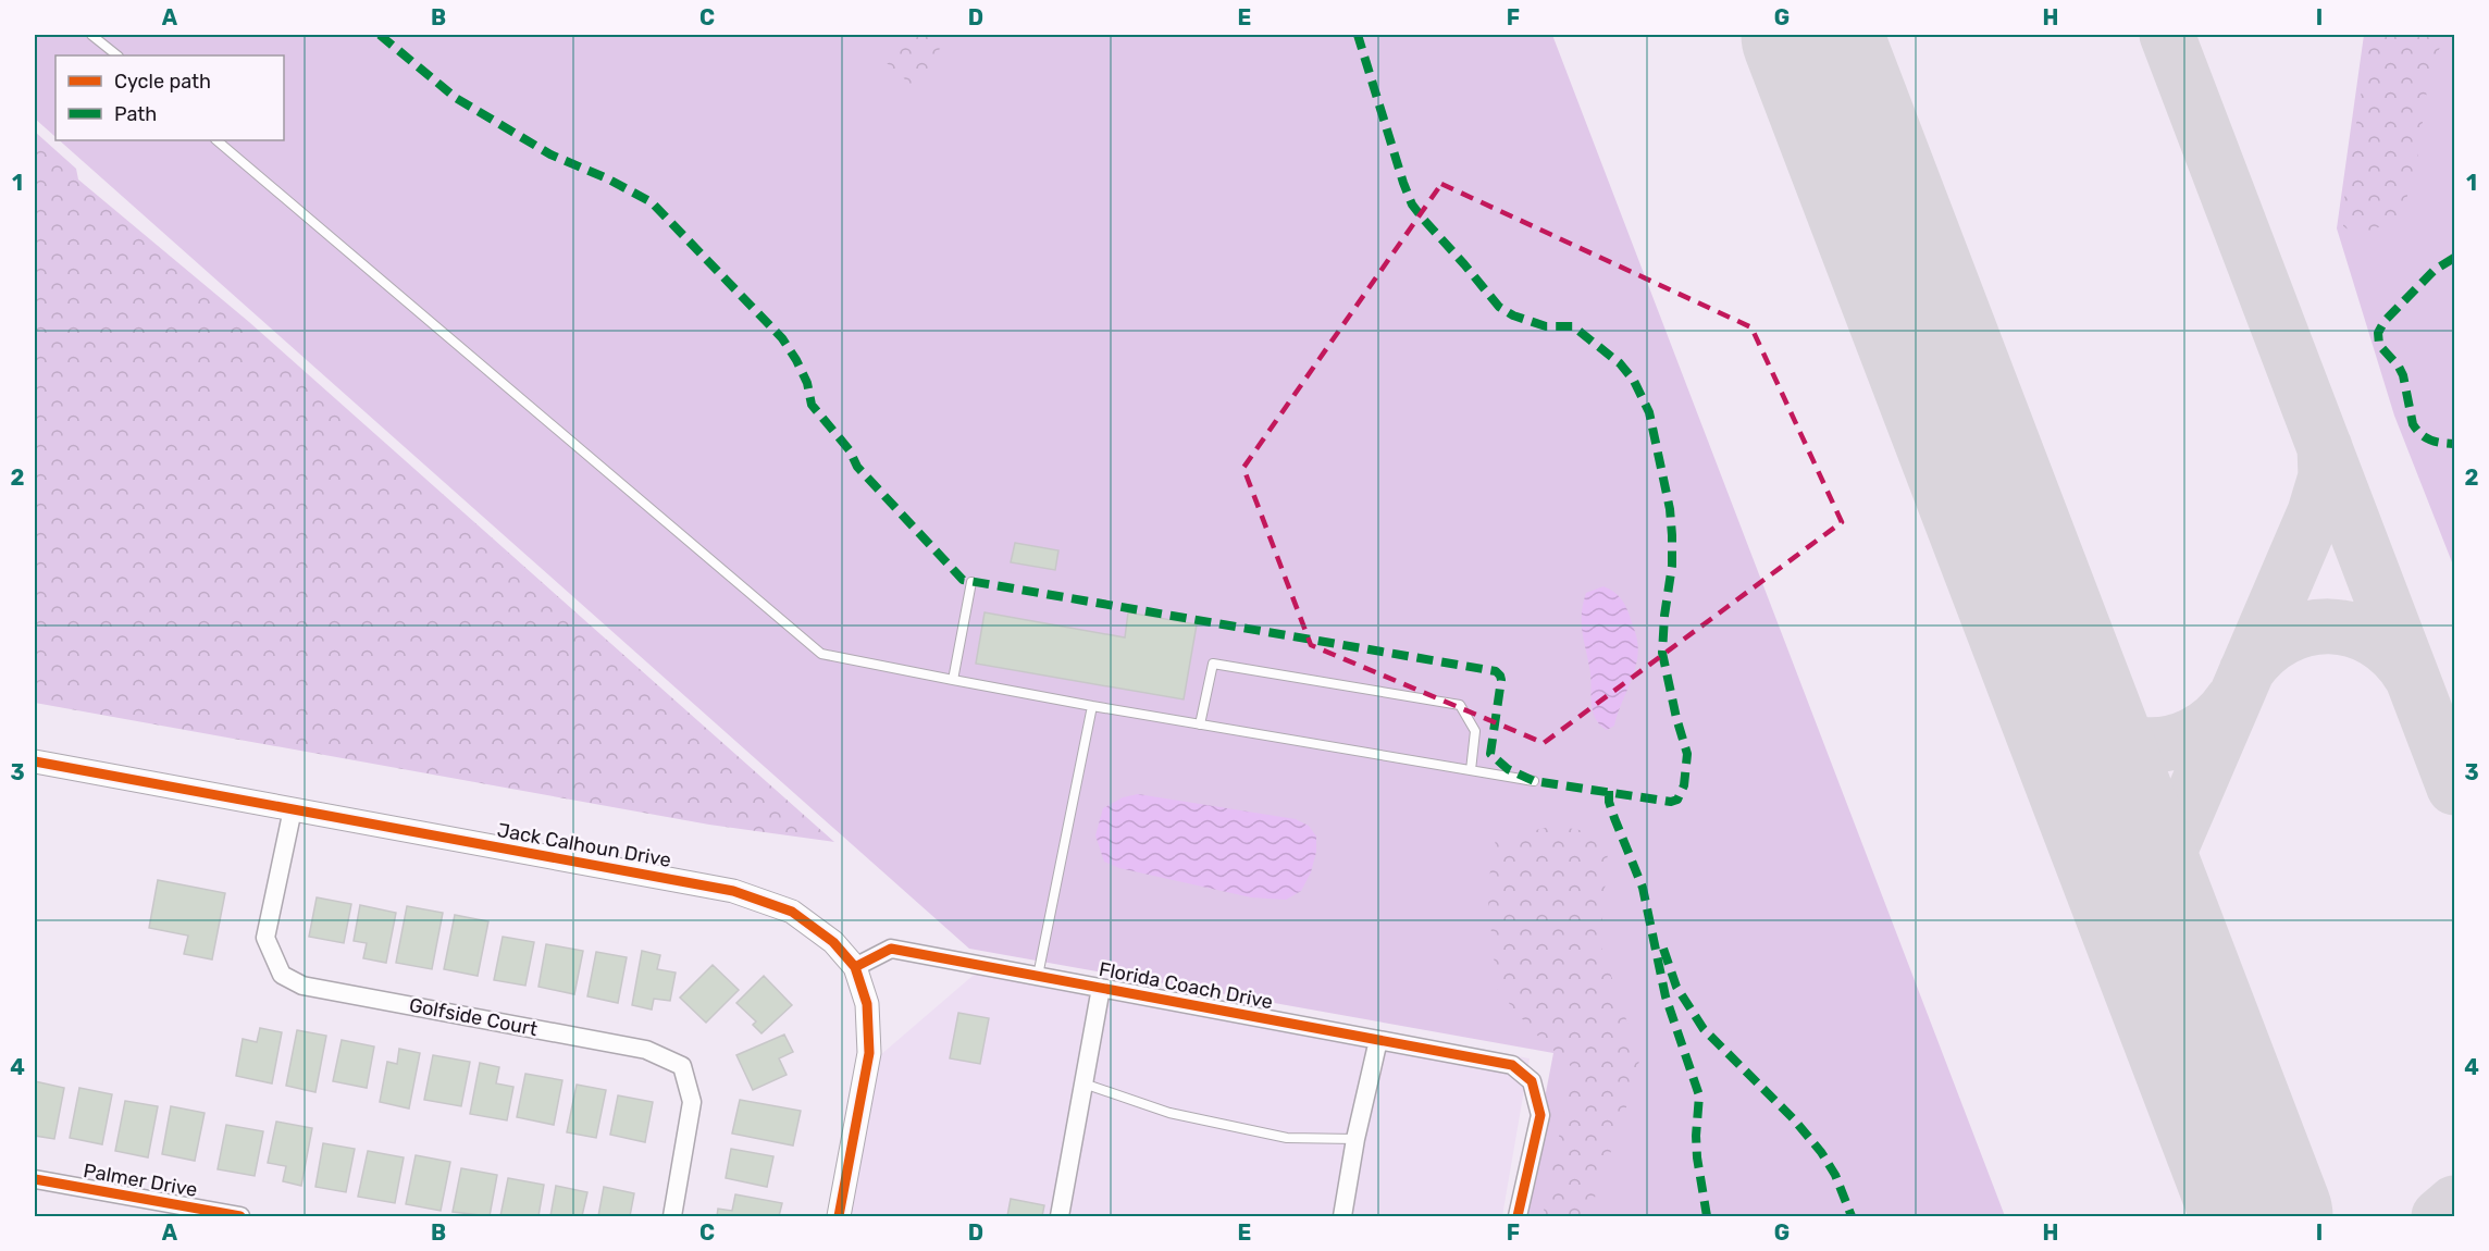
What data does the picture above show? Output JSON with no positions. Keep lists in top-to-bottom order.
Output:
{
  "streets": {
    "street": [
      "Jack Calhoun Drive",
      "Florida Coach Drive",
      "Golfside Court",
      "Palmer Drive"
    ]
  },
  "crossings": [
    ["Jack Calhoun Drive", "Florida Coach Drive"],
    ["Jack Calhoun Drive", "Golfside Court"]
  ],
  "legend": ["Cycle path", "Path"],
  "grid": {
    "columns": [
      "A",
      "B",
      "C",
      "D",
      "E",
      "F",
      "G",
      "H",
      "I"
    ],
    "rows": [
      "1",
      "2",
      "3",
      "4"
    ]
  }
}
